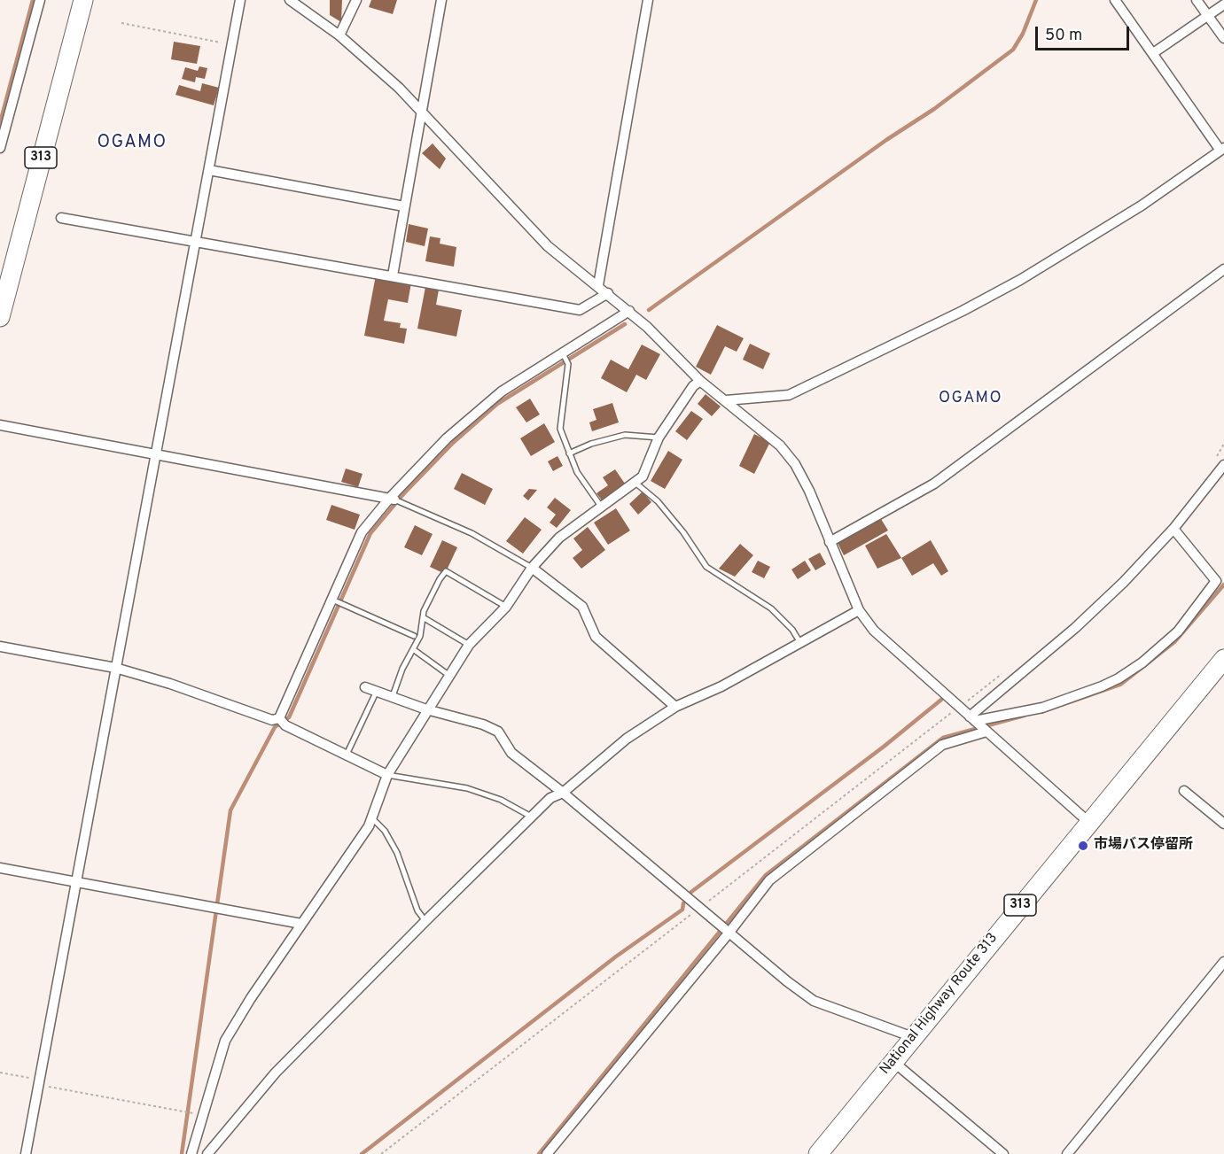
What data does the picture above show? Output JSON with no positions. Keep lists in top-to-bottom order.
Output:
{
  "streets": {
    "highway": ["313", "National Highway Route 313"]
  },
  "districts": ["OGAMO", "OGAMO"],
  "places": ["市場バス停留所"],
  "scale_bar": "50 m"
}
